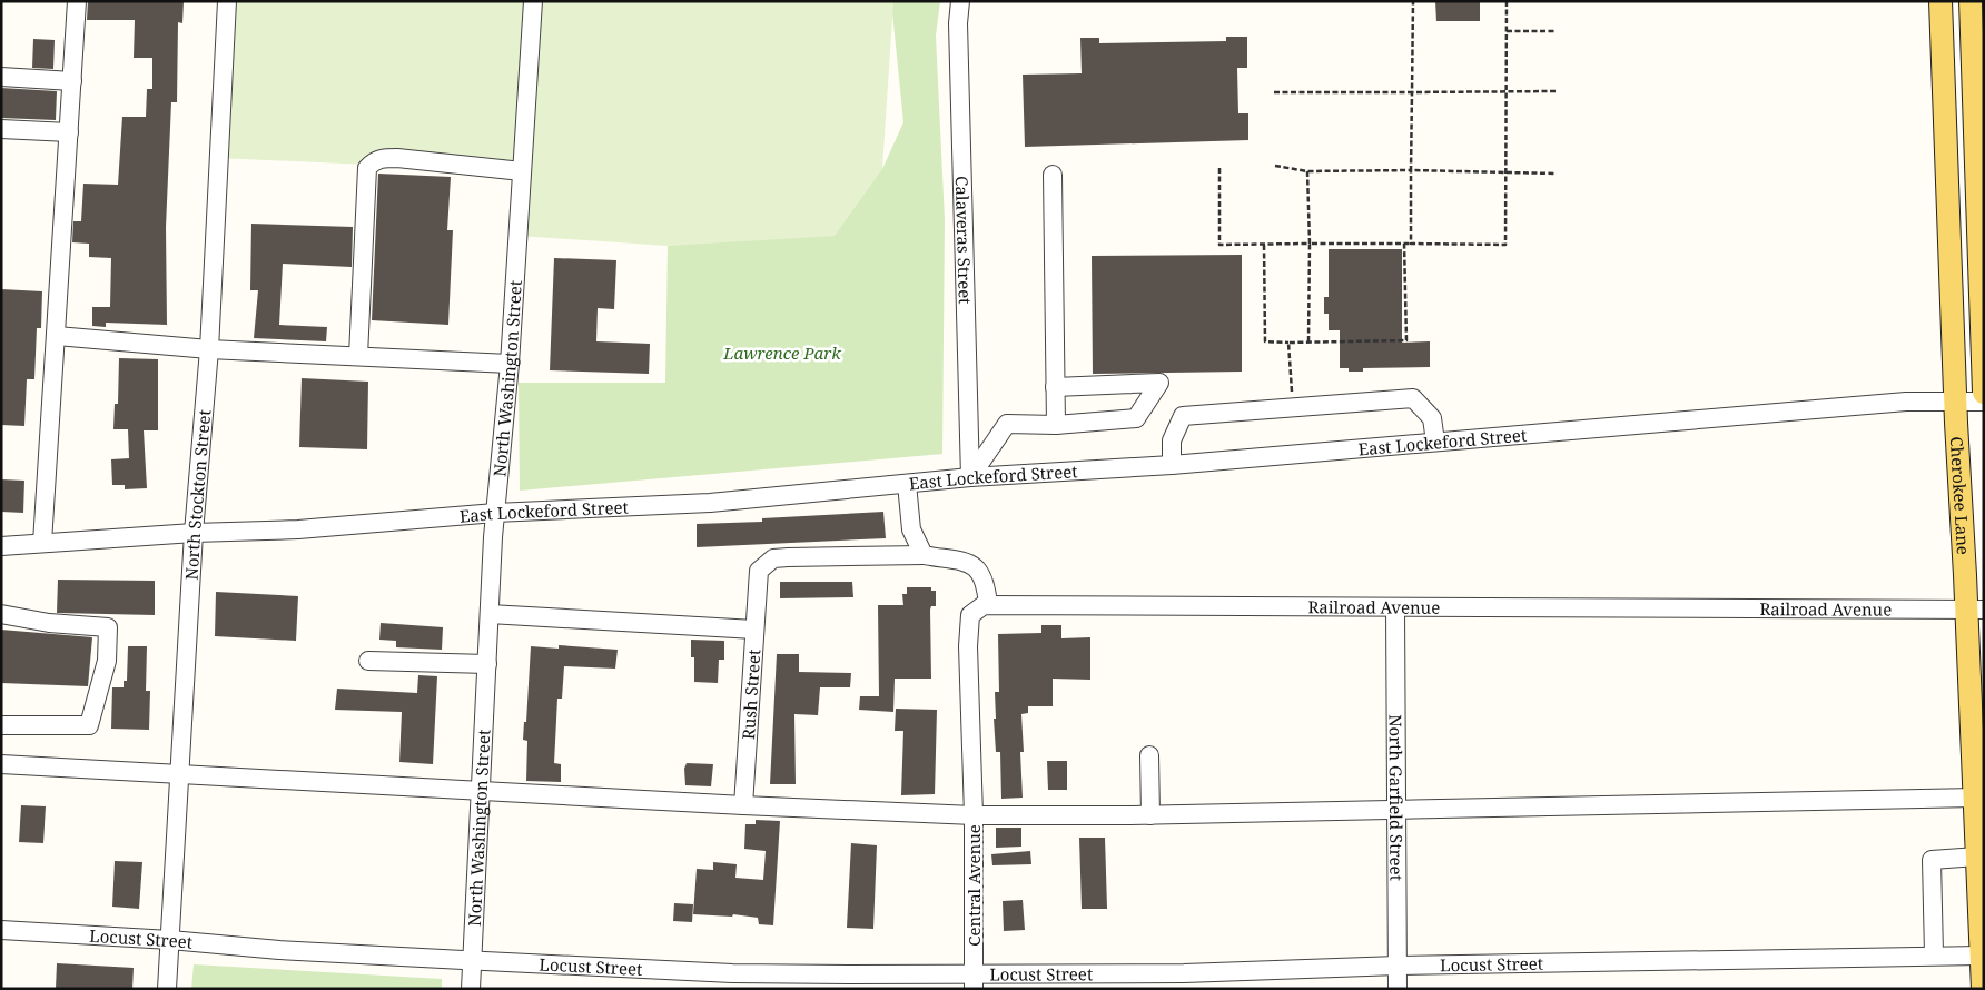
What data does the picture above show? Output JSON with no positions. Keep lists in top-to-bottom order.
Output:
{
  "streets": {
    "main road": ["Cherokee Lane"],
    "street": [
      "Calaveras Street",
      "North Washington Street",
      "East Lockeford Street",
      "North Stockton Street",
      "Railroad Avenue",
      "Rush Street",
      "North Garfield Street",
      "Central Avenue",
      "Locust Street"
    ]
  },
  "crossings": [
    ["Calaveras Street", "East Lockeford Street"],
    ["North Washington Street", "East Lockeford Street"],
    ["North Washington Street", "Locust Street"],
    ["East Lockeford Street", "North Stockton Street"],
    ["East Lockeford Street", "Cherokee Lane"],
    ["North Stockton Street", "Locust Street"],
    ["Cherokee Lane", "Railroad Avenue"],
    ["Cherokee Lane", "Locust Street"],
    ["Railroad Avenue", "North Garfield Street"],
    ["North Garfield Street", "Locust Street"],
    ["Central Avenue", "Locust Street"]
  ],
  "parks": ["Lawrence Park"]
}
